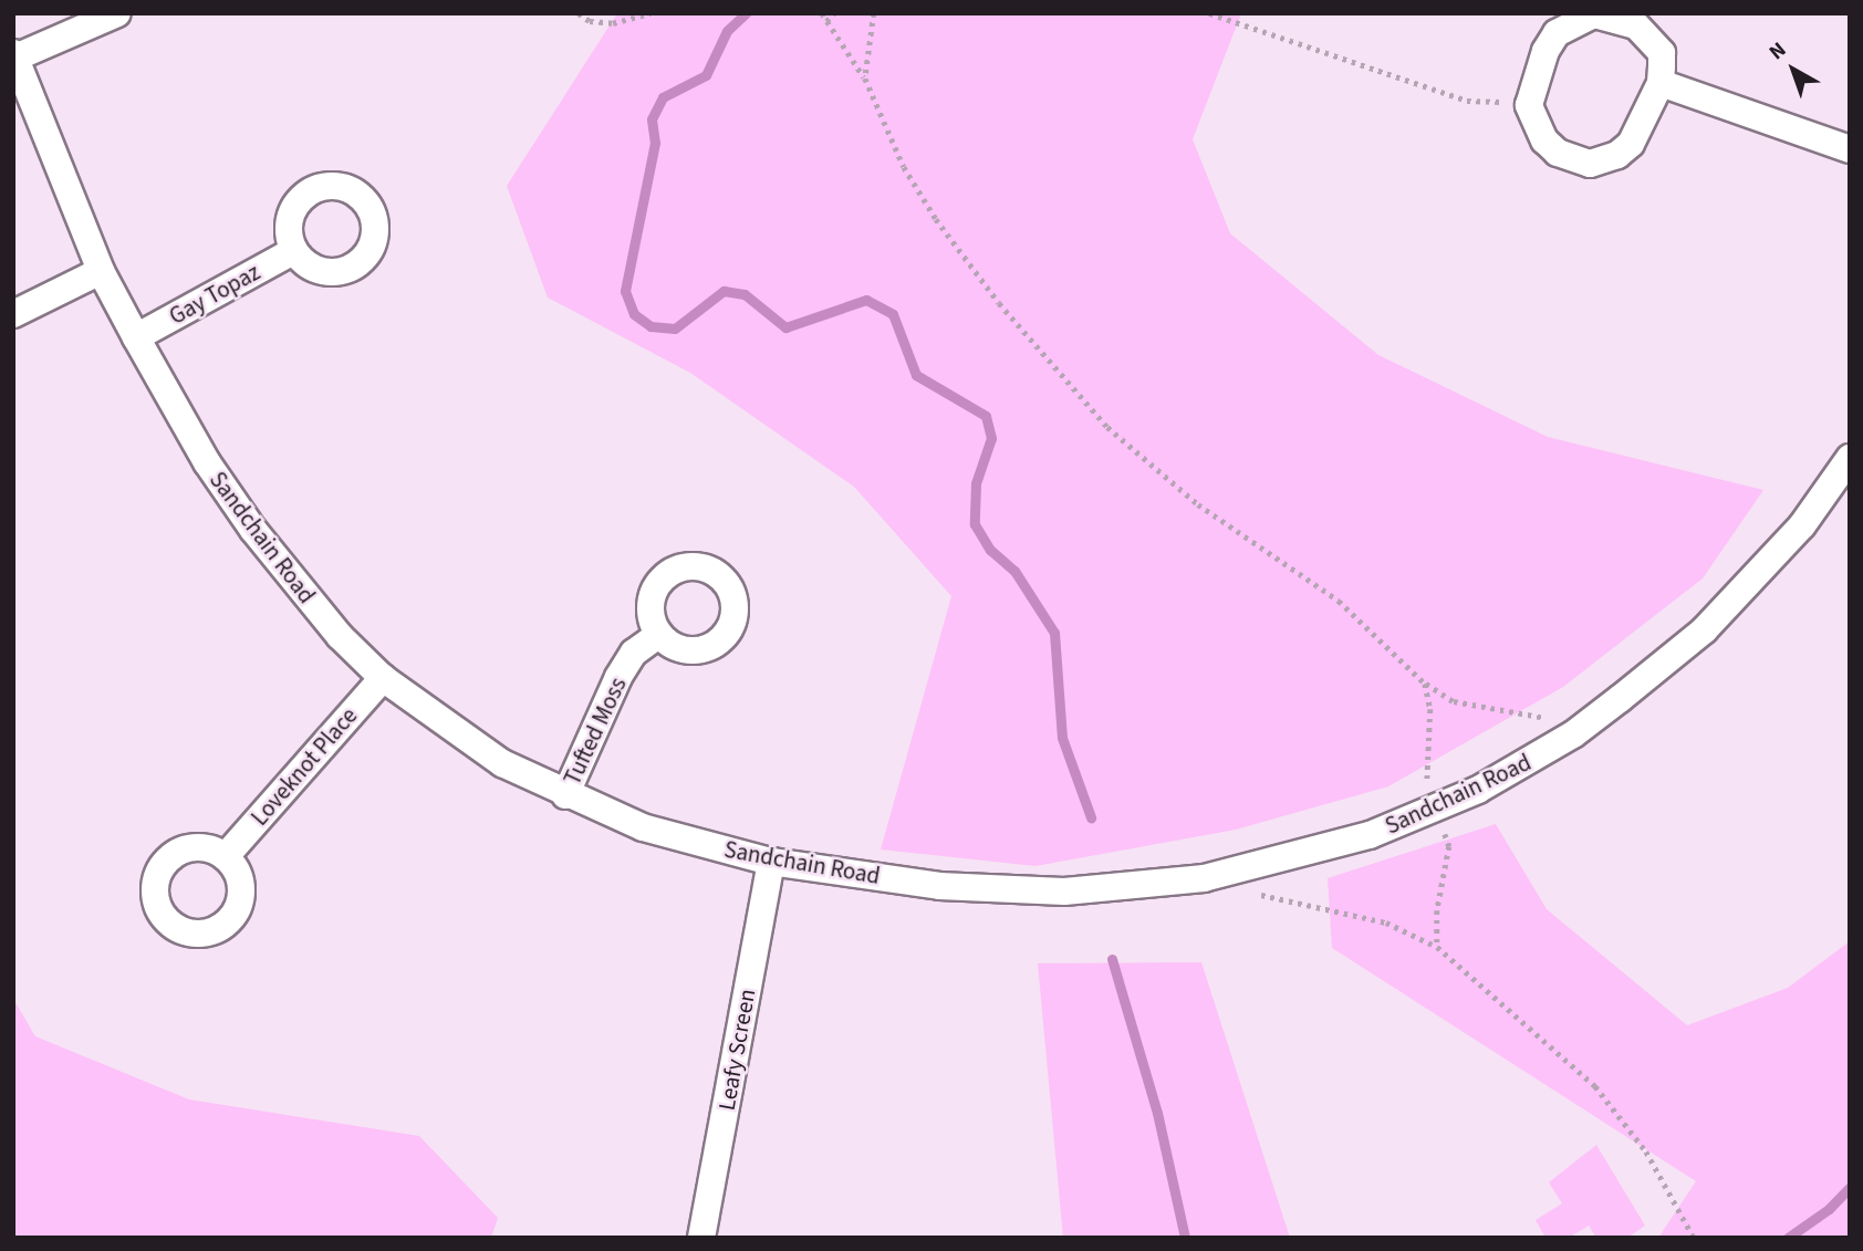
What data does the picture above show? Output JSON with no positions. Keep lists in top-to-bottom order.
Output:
{
  "streets": {
    "street": [
      "Gay Topaz",
      "Sandchain Road",
      "Tufted Moss",
      "Loveknot Place",
      "Leafy Screen"
    ]
  },
  "crossings": [
    ["Gay Topaz", "Sandchain Road"],
    ["Sandchain Road", "Tufted Moss"],
    ["Sandchain Road", "Loveknot Place"],
    ["Sandchain Road", "Leafy Screen"]
  ],
  "north": "top left"
}
